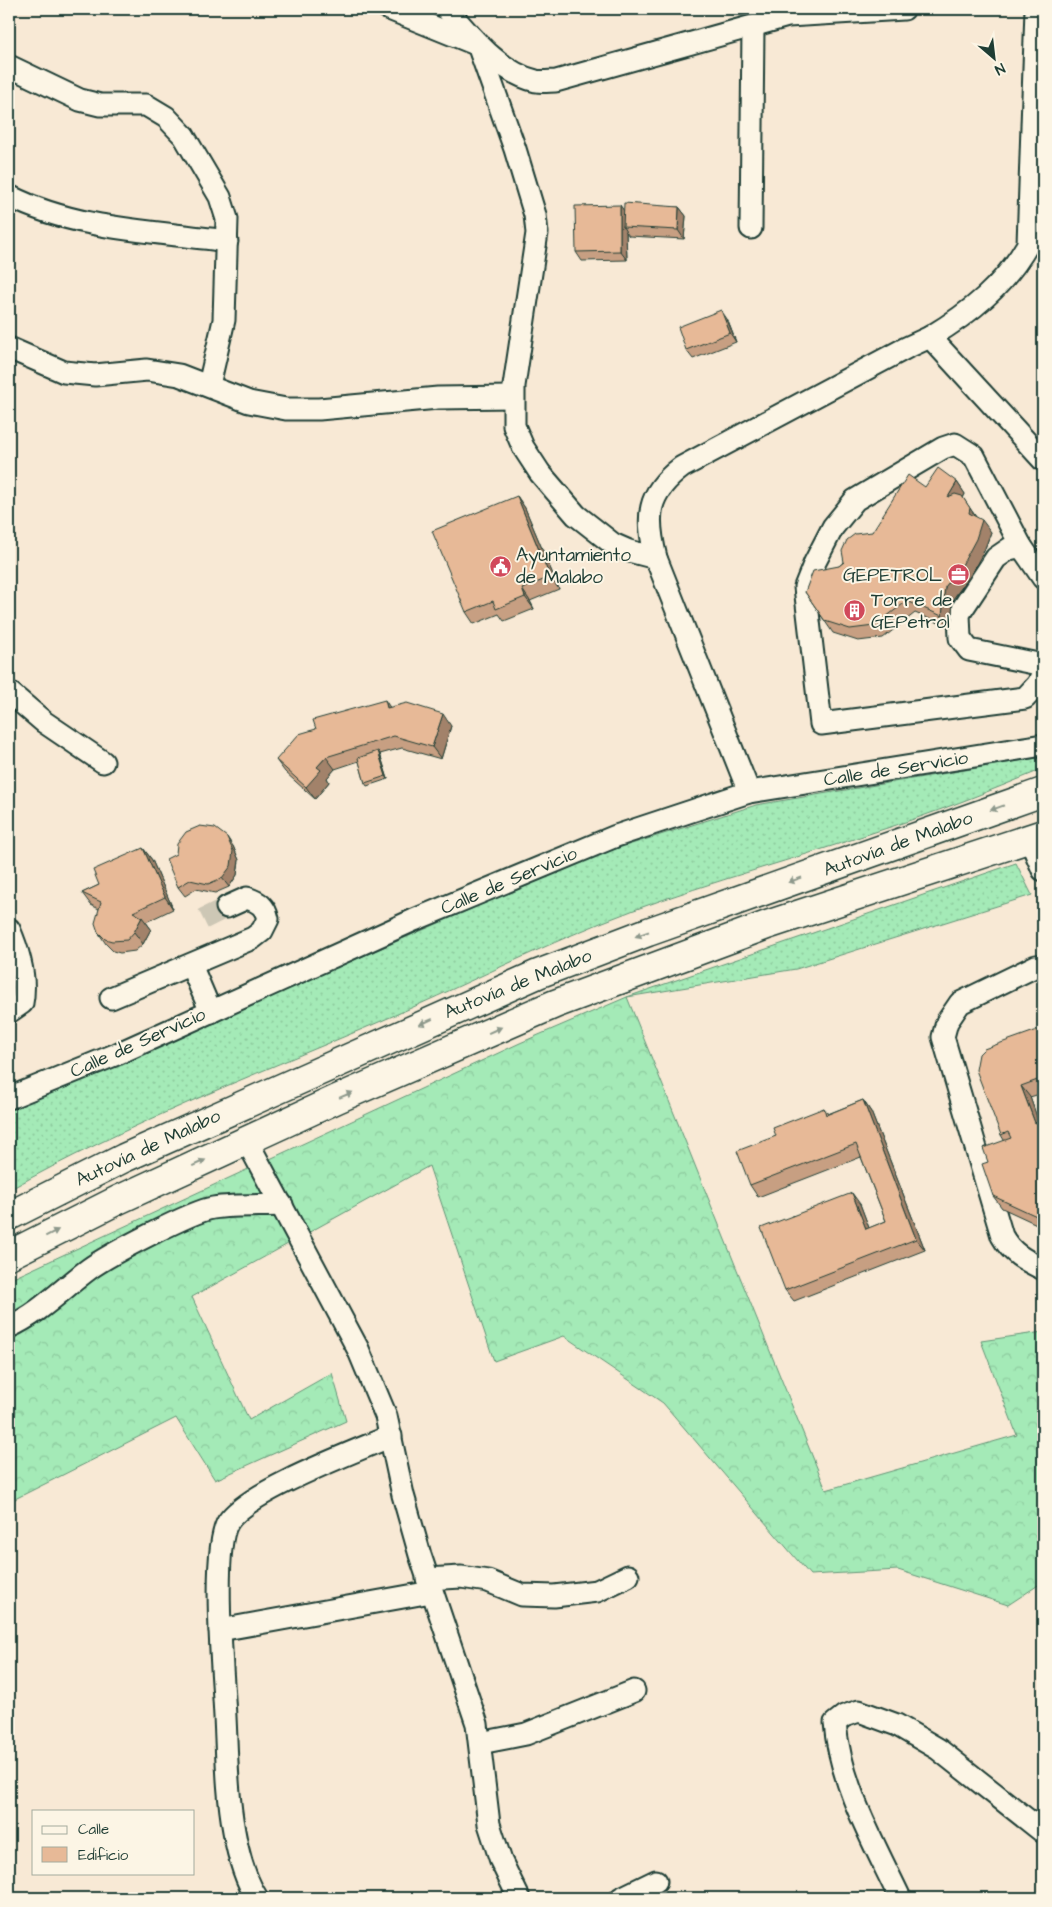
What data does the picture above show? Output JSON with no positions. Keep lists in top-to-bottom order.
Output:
{
  "streets": {
    "highway": ["Autovía de Malabo"],
    "street": ["Calle de Servicio"]
  },
  "places": {
    "public building": ["Ayuntamiento de Malabo"],
    "office": ["GEPETROL"],
    "building": ["Torre de GEPetrol"]
  },
  "legend": ["Calle", "Edificio"],
  "north": "bottom right"
}
